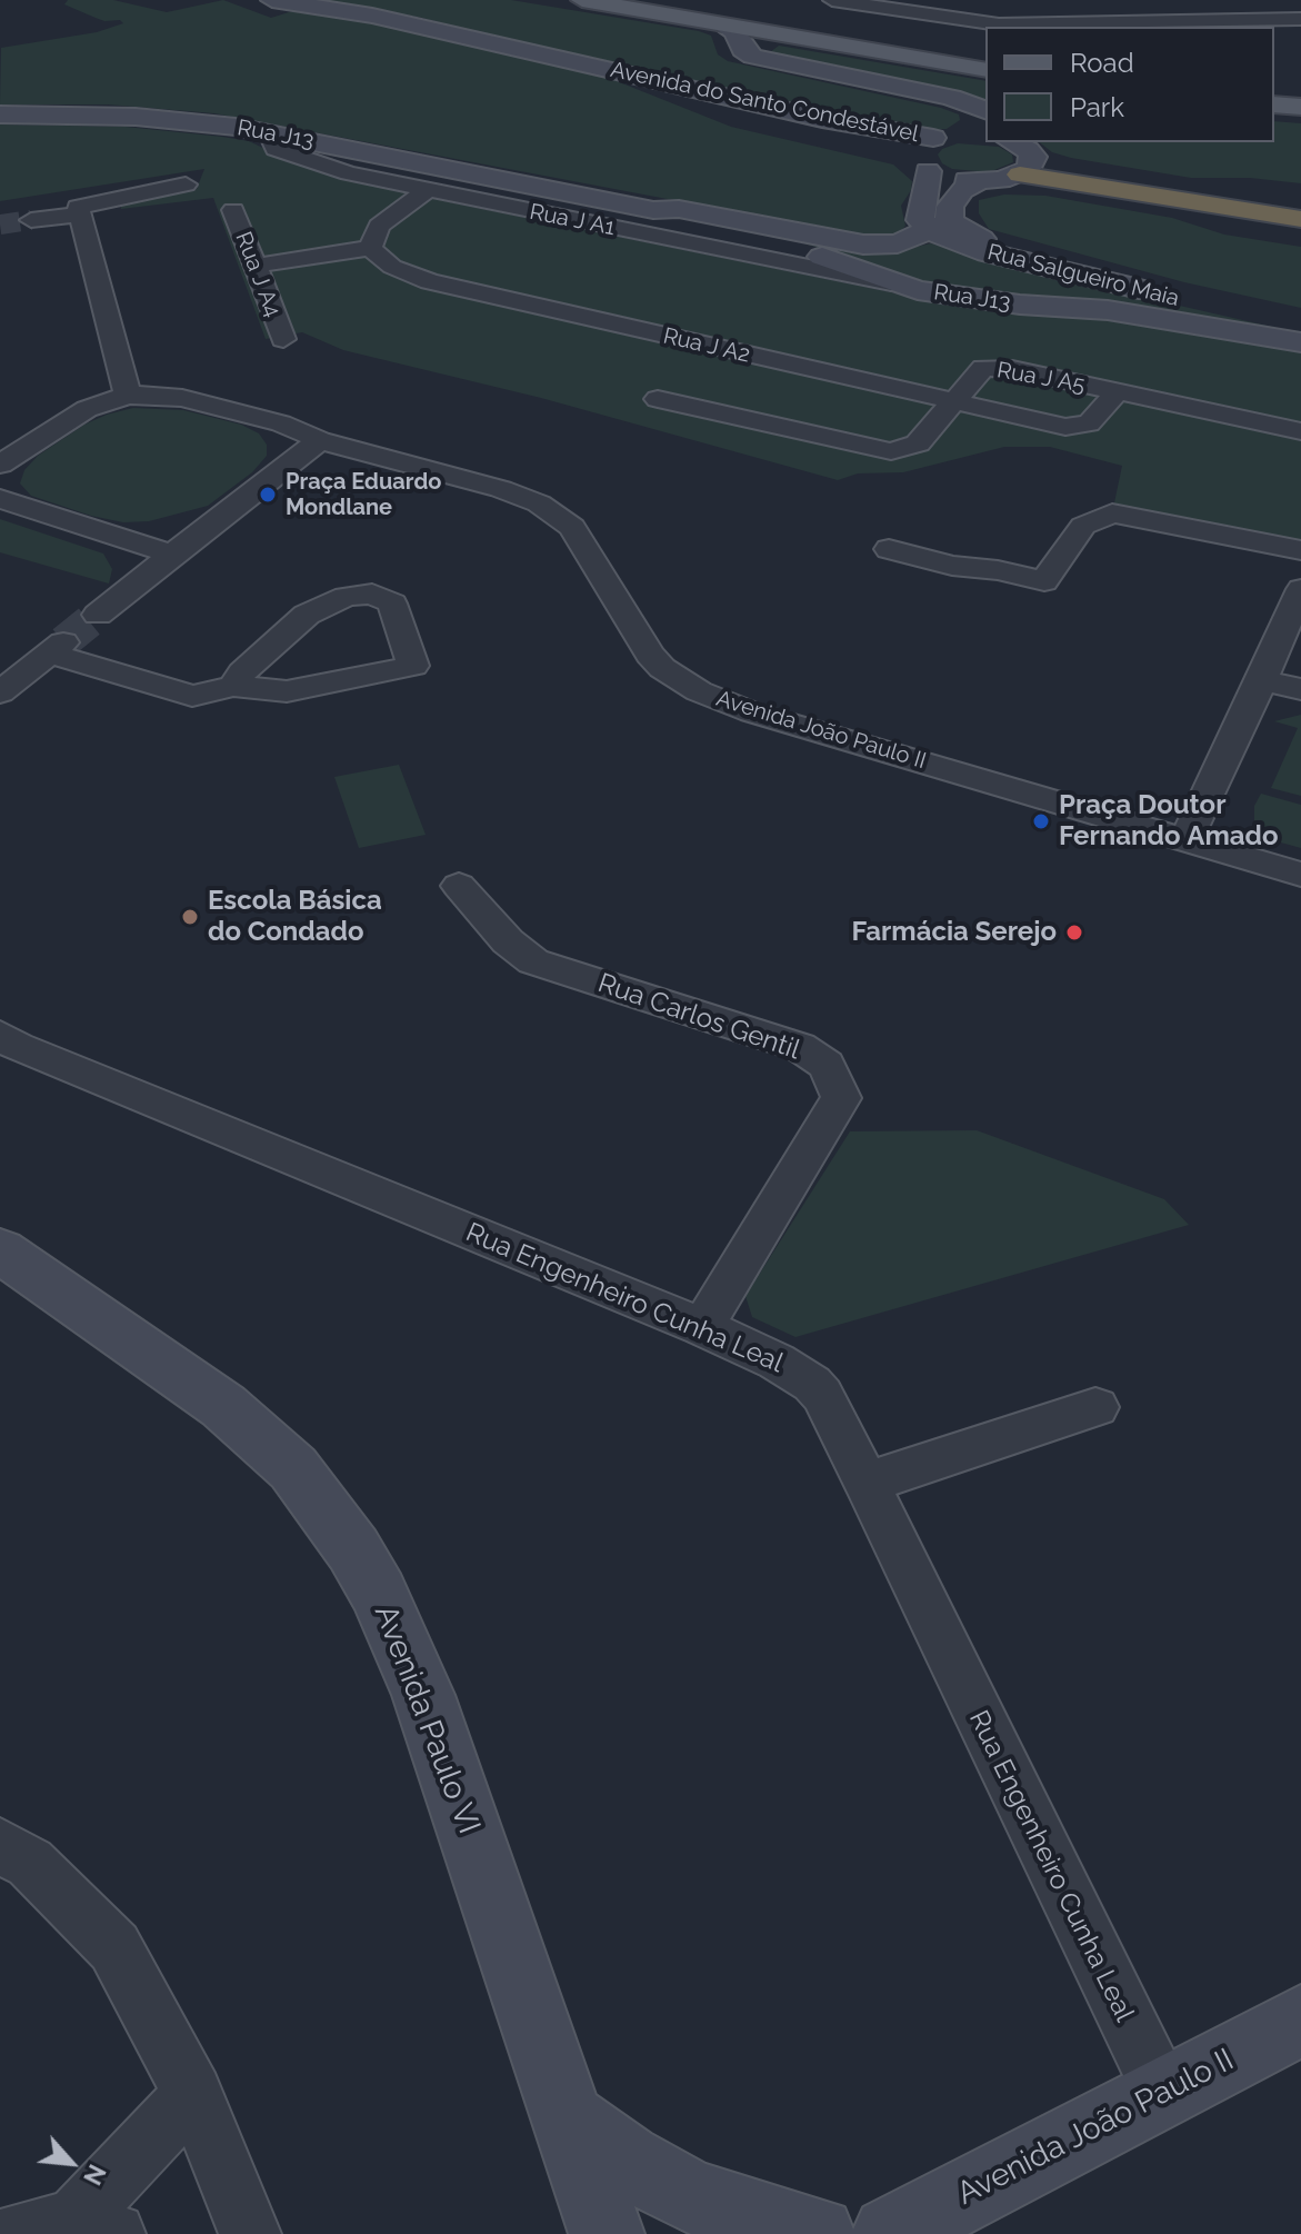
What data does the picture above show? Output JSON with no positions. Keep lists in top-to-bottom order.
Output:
{
  "streets": {
    "main road": [
      "Avenida do Santo Condestável",
      "Rua J13",
      "Rua Salgueiro Maia",
      "Avenida João Paulo II",
      "Avenida Paulo VI"
    ],
    "street": [
      "Rua J A1",
      "Rua J A4",
      "Rua J A2",
      "Rua J A5",
      "Rua Carlos Gentil",
      "Rua Engenheiro Cunha Leal"
    ]
  },
  "crossings": [
    ["Avenida do Santo Condestável", "Rua Salgueiro Maia"],
    ["Rua J13", "Rua J A1"],
    ["Rua J13", "Rua Salgueiro Maia"],
    ["Rua J A2", "Rua J A5"],
    ["Avenida João Paulo II", "Rua Engenheiro Cunha Leal"],
    ["Rua Carlos Gentil", "Rua Engenheiro Cunha Leal"]
  ],
  "places": [
    "Praça Eduardo Mondlane",
    "Praça Doutor Fernando Amado",
    "Escola Básica do Condado",
    "Farmácia Serejo"
  ],
  "legend": ["Road", "Park"],
  "north": "bottom right"
}
